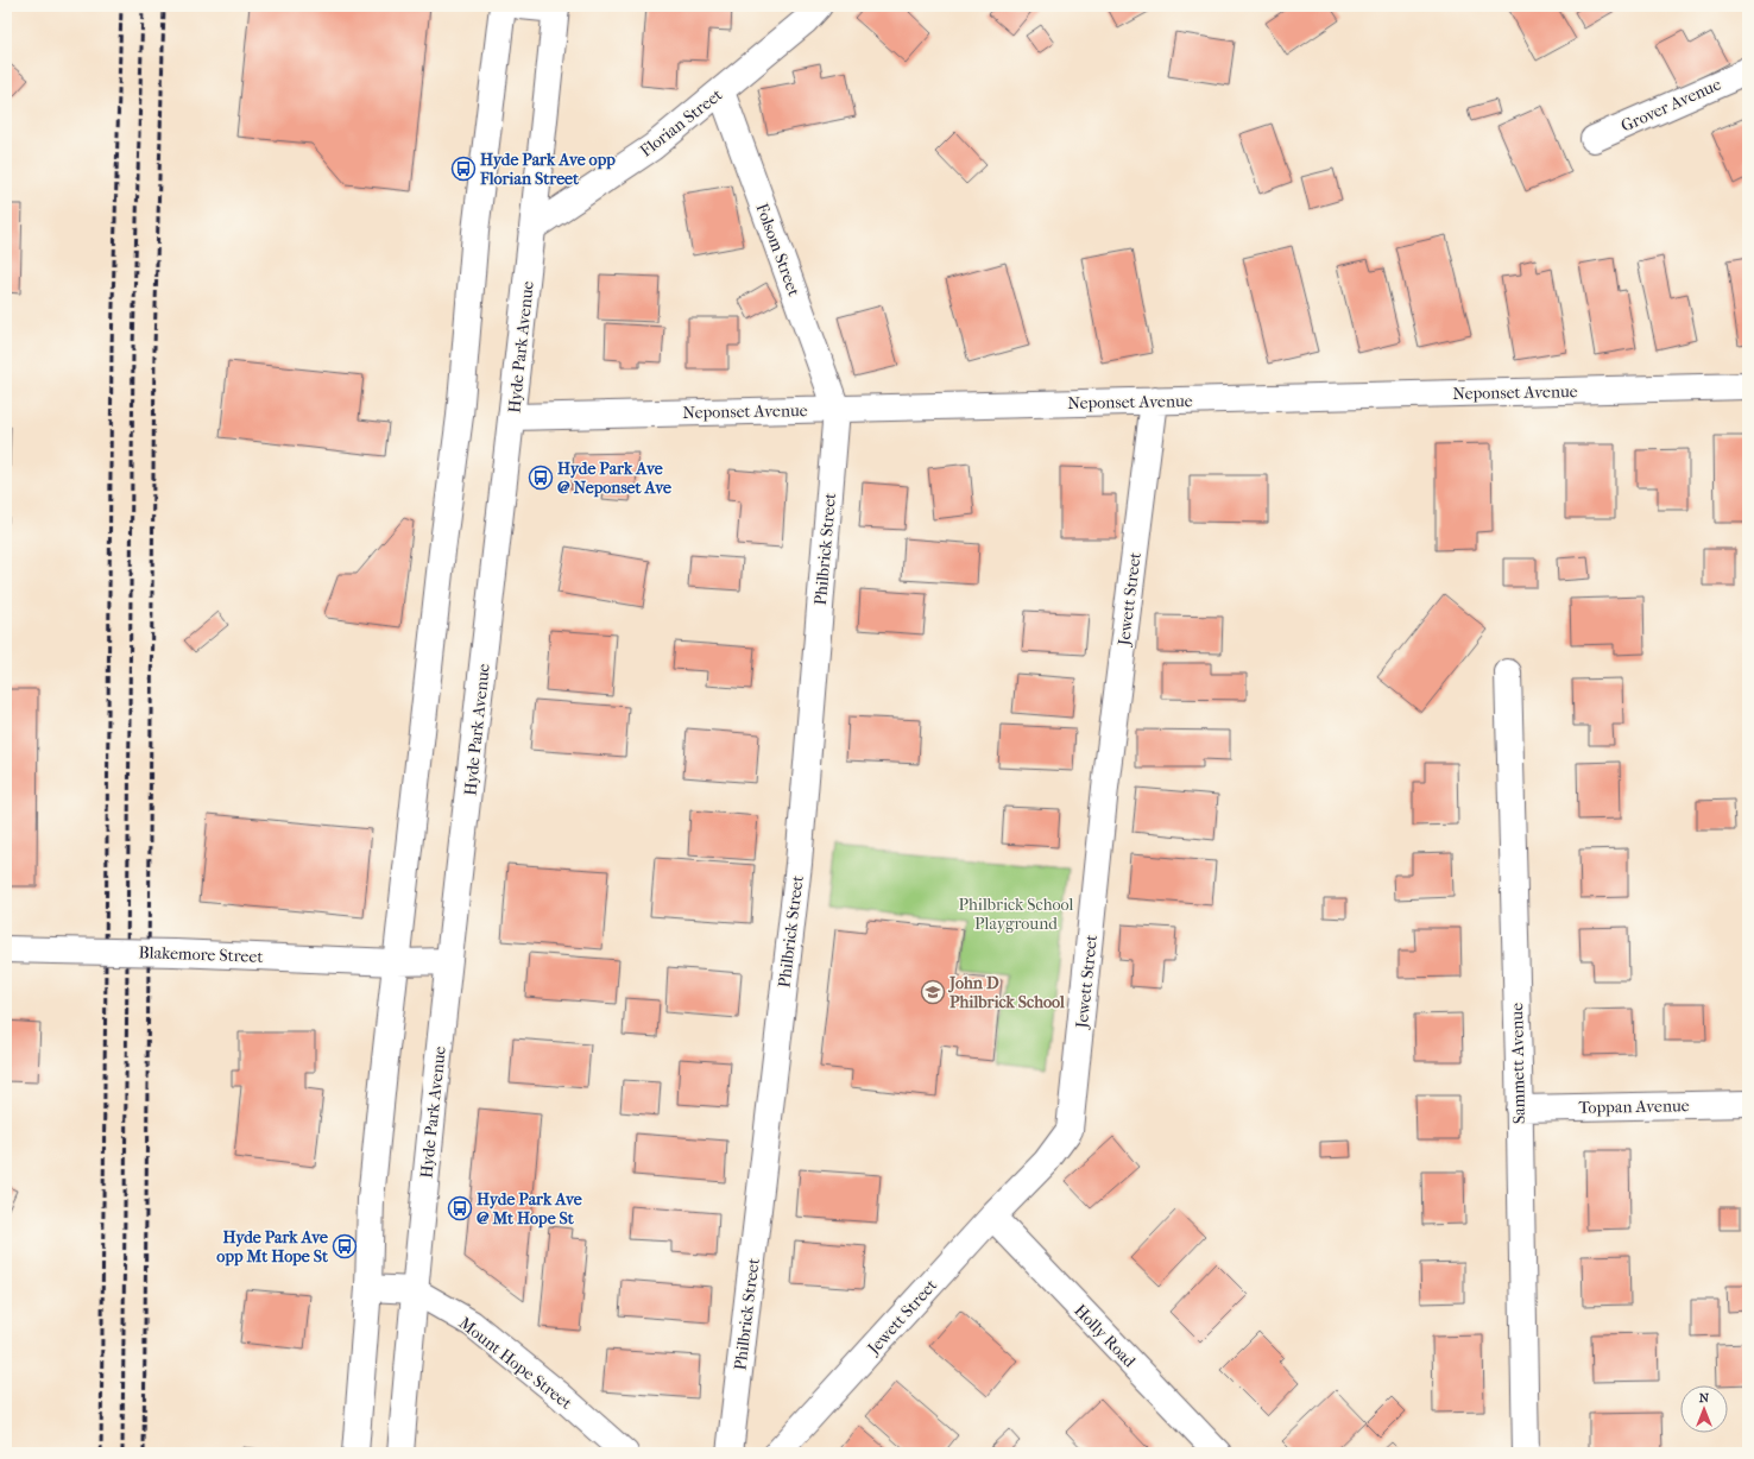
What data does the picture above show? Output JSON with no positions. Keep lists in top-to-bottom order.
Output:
{
  "streets": {
    "street": [
      "Grover Avenue",
      "Florian Street",
      "Folsom Street",
      "Hyde Park Avenue",
      "Neponset Avenue",
      "Philbrick Street",
      "Jewett Street",
      "Blakemore Street",
      "Sammett Avenue",
      "Toppan Avenue",
      "Holly Road",
      "Mount Hope Street"
    ]
  },
  "crossings": [
    ["Florian Street", "Folsom Street"],
    ["Florian Street", "Hyde Park Avenue"],
    ["Folsom Street", "Neponset Avenue"],
    ["Folsom Street", "Philbrick Street"],
    ["Hyde Park Avenue", "Neponset Avenue"],
    ["Hyde Park Avenue", "Blakemore Street"],
    ["Hyde Park Avenue", "Mount Hope Street"],
    ["Neponset Avenue", "Philbrick Street"],
    ["Neponset Avenue", "Jewett Street"],
    ["Jewett Street", "Holly Road"],
    ["Sammett Avenue", "Toppan Avenue"]
  ],
  "parks": ["Philbrick School Playground"],
  "places": {
    "bus stop": [
      "Hyde Park Ave opp Florian Street",
      "Hyde Park Ave @ Neponset Ave",
      "Hyde Park Ave @ Mt Hope St",
      "Hyde Park Ave opp Mt Hope St"
    ],
    "school or university": ["John D Philbrick School"]
  },
  "north": "top"
}
